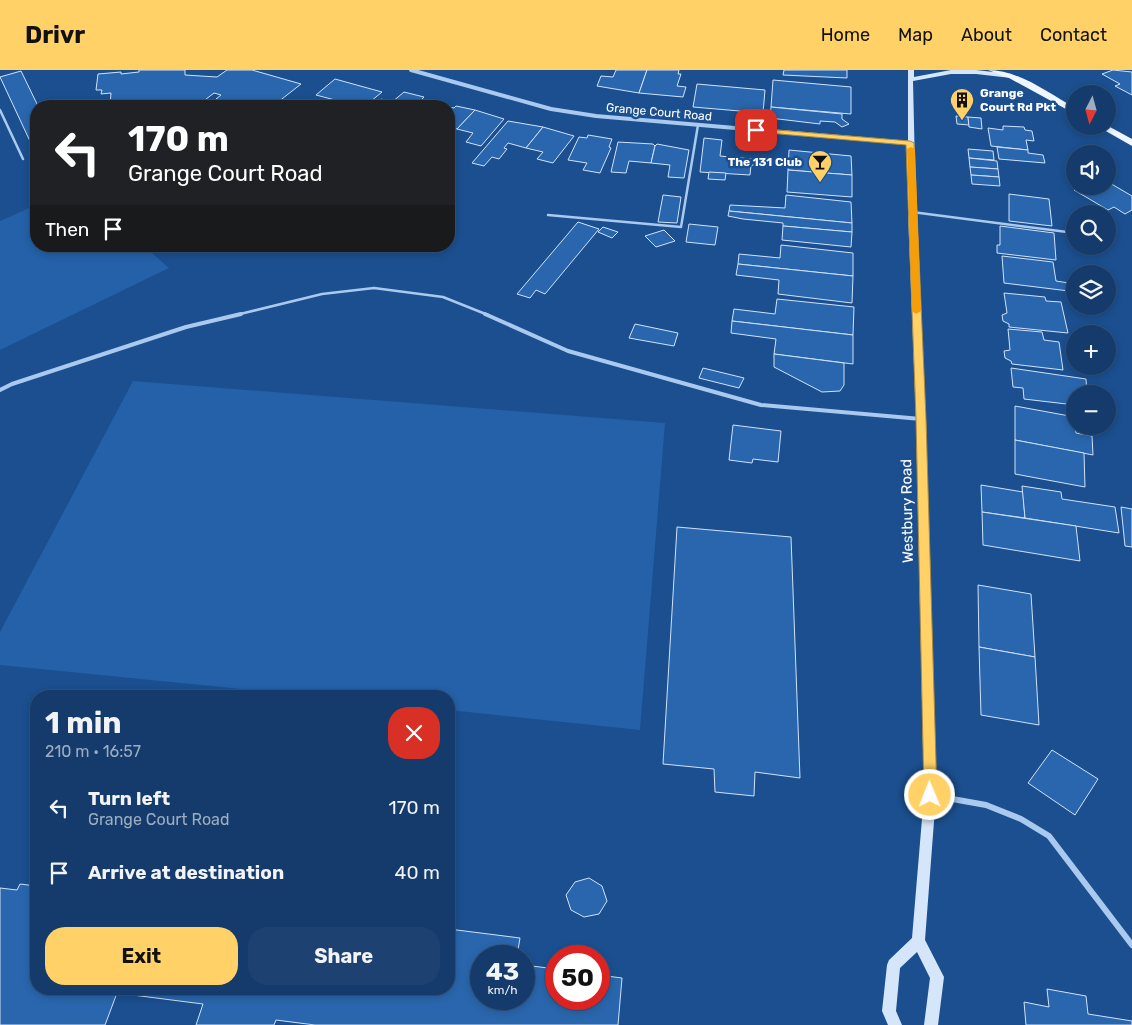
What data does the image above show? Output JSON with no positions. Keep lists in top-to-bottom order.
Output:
{
  "streets": {
    "main road": ["Westbury Road"],
    "street": ["Grange Court Road"]
  },
  "crossings": [
    ["Grange Court Road", "Westbury Road"]
  ],
  "places": {
    "building": ["Grange Court Rd Pkt"],
    "bar": ["The 131 Club"]
  },
  "north": "bottom",
  "page": {
    "header": "Drivr",
    "nav": [
      "Home",
      "Map",
      "About",
      "Contact"
    ],
    "map_buttons": ["+", "−"],
    "turn": ["170 m", "Grange Court Road"],
    "then": "Then",
    "heading": ["1 min", "210 m · 16:57"],
    "list": [
      {
        "name": "Turn left",
        "note": "Grange Court Road",
        "value": "170 m"
      },
      {
        "name": "Arrive at destination",
        "value": "40 m"
      }
    ],
    "buttons": ["Exit", "Share"],
    "speed": "43 km/h",
    "limit": "50"
  }
}
